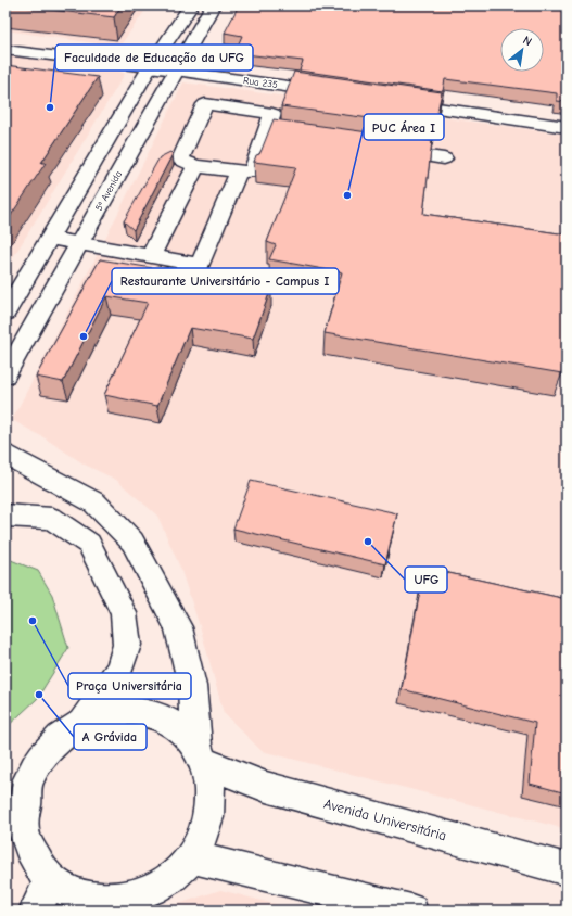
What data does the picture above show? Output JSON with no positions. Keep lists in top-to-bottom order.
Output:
{
  "streets": {
    "main road": ["Rua 235", "5ª Avenida", "Avenida Universitária"]
  },
  "crossings": [
    ["Rua 235", "5ª Avenida"]
  ],
  "places": [
    "Faculdade de Educação da UFG",
    "PUC Área I",
    "Restaurante Universitário - Campus I",
    "UFG",
    "Praça Universitária",
    "A Grávida"
  ],
  "north": "top right"
}
